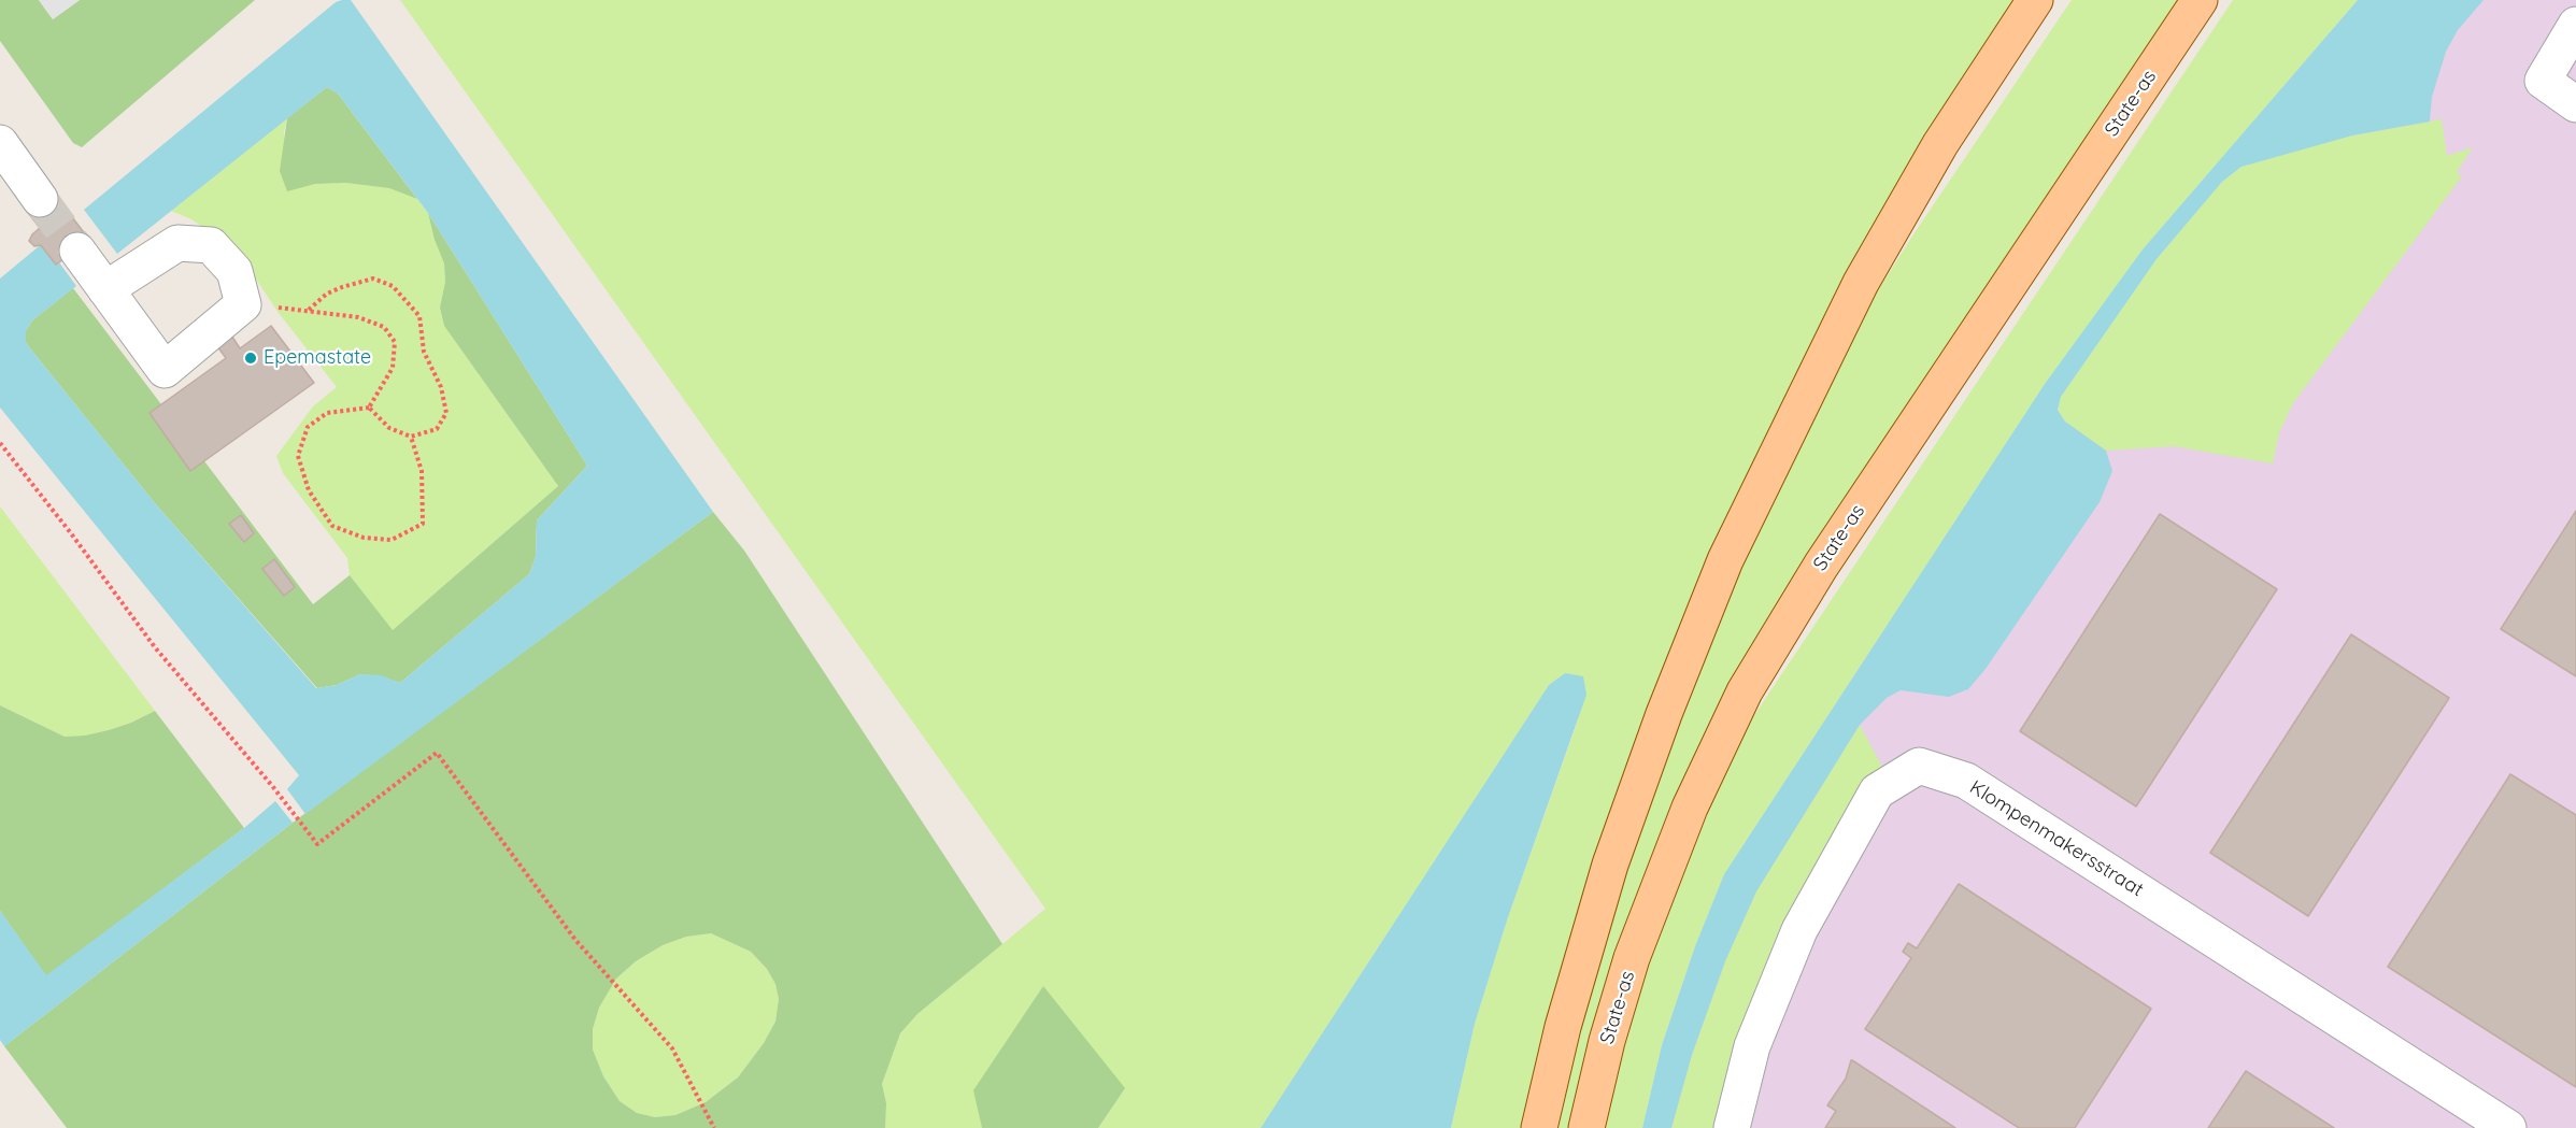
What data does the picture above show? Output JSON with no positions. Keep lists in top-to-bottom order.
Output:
{
  "streets": {
    "main road": ["State-as"],
    "street": ["Klompenmakersstraat"]
  },
  "places": ["Epemastate"]
}
